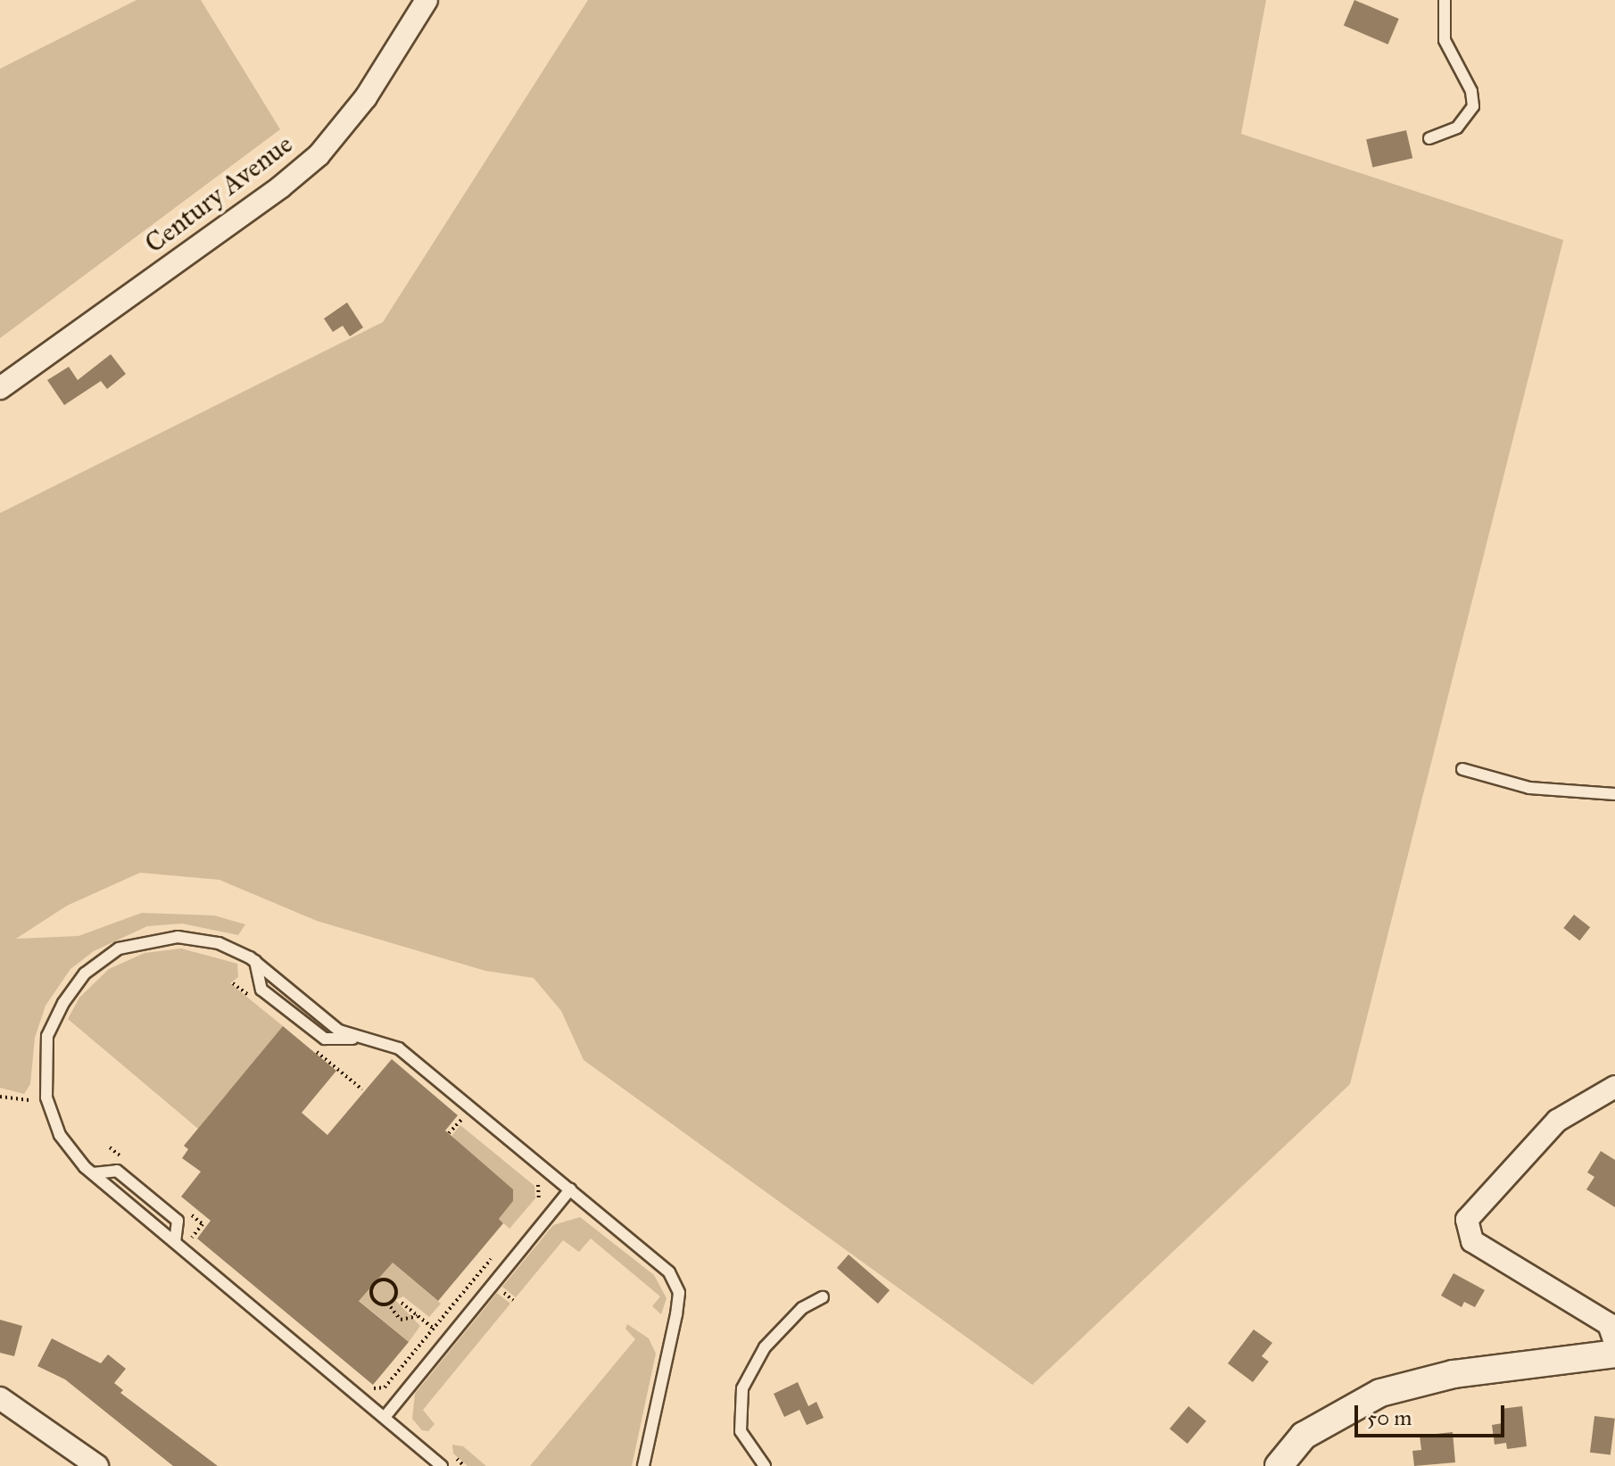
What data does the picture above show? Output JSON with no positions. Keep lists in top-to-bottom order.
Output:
{
  "streets": {
    "street": ["Century Avenue"]
  },
  "scale_bar": "50 m"
}
